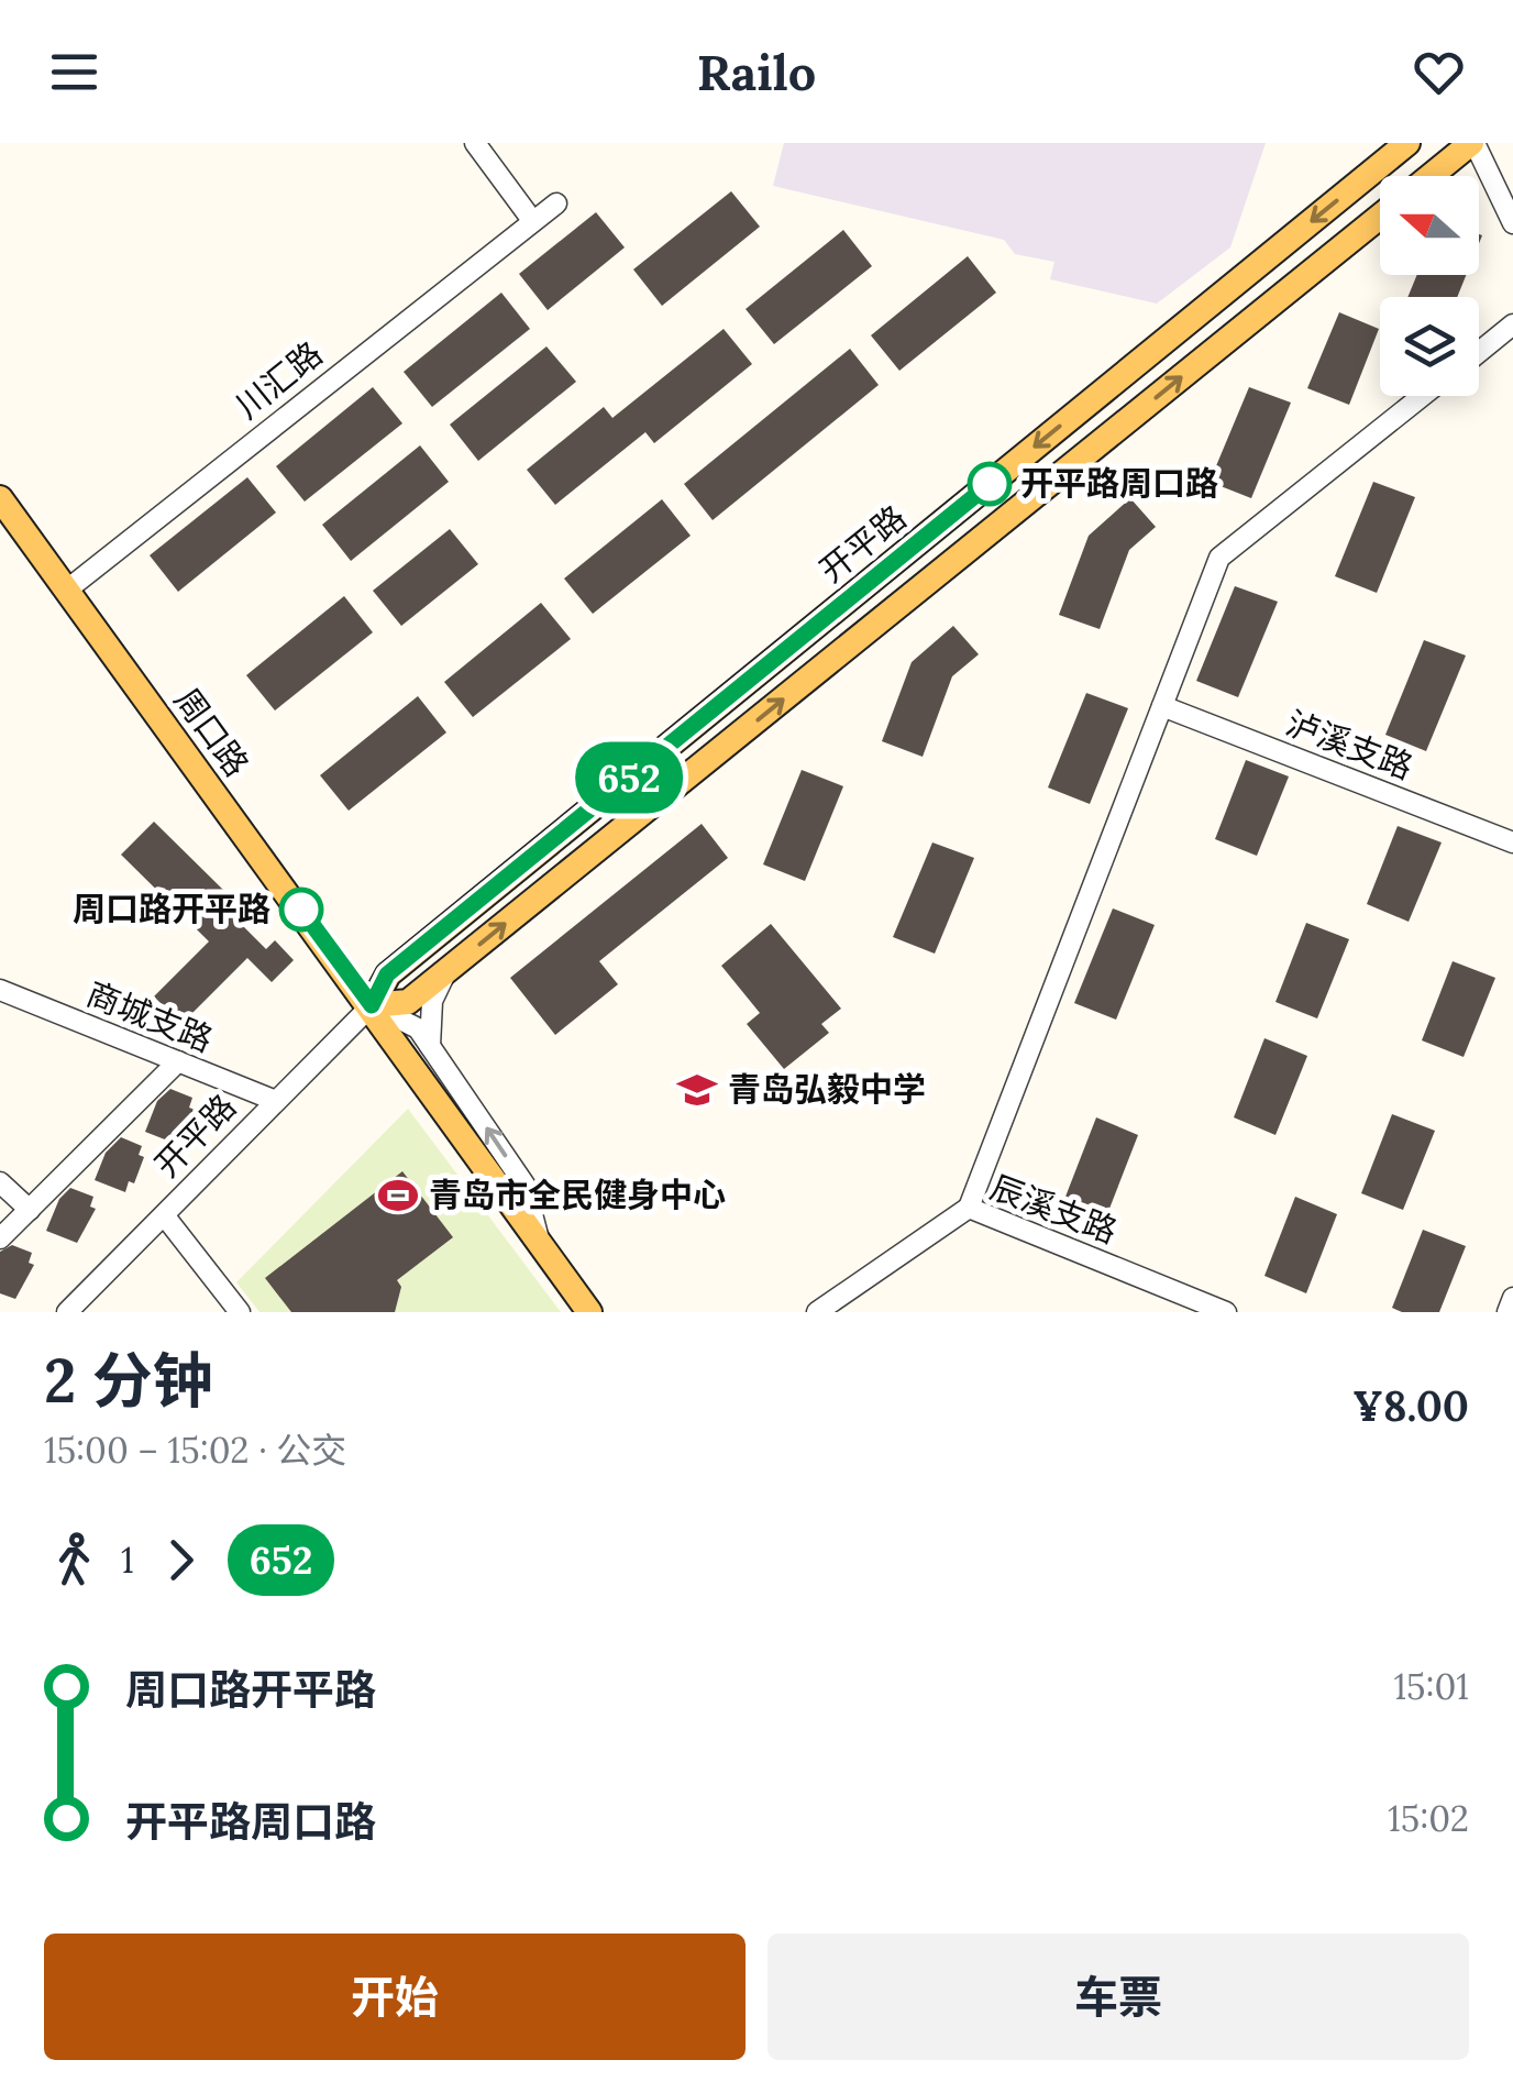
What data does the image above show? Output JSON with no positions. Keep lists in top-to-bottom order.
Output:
{
  "streets": {
    "main road": ["开平路", "周口路"],
    "street": [
      "川汇路",
      "泸溪支路",
      "商城支路",
      "辰溪支路"
    ]
  },
  "crossings": [
    ["川汇路", "周口路"],
    ["开平路", "周口路"],
    ["开平路", "商城支路"]
  ],
  "places": {
    "other": ["开平路周口路", "周口路开平路"],
    "school or university": ["青岛弘毅中学"],
    "sports": ["青岛市全民健身中心"]
  },
  "lines": ["bus line 652"],
  "north": "left",
  "page": {
    "header": "Railo",
    "on_map": "652",
    "heading": ["2 分钟", "15:00 – 15:02 · 公交", "¥8.00"],
    "legs": ["1", "652"],
    "list": [
      {
        "name": "周口路开平路",
        "value": "15:01"
      },
      {
        "name": "开平路周口路",
        "value": "15:02"
      }
    ],
    "buttons": ["开始", "车票"]
  }
}
